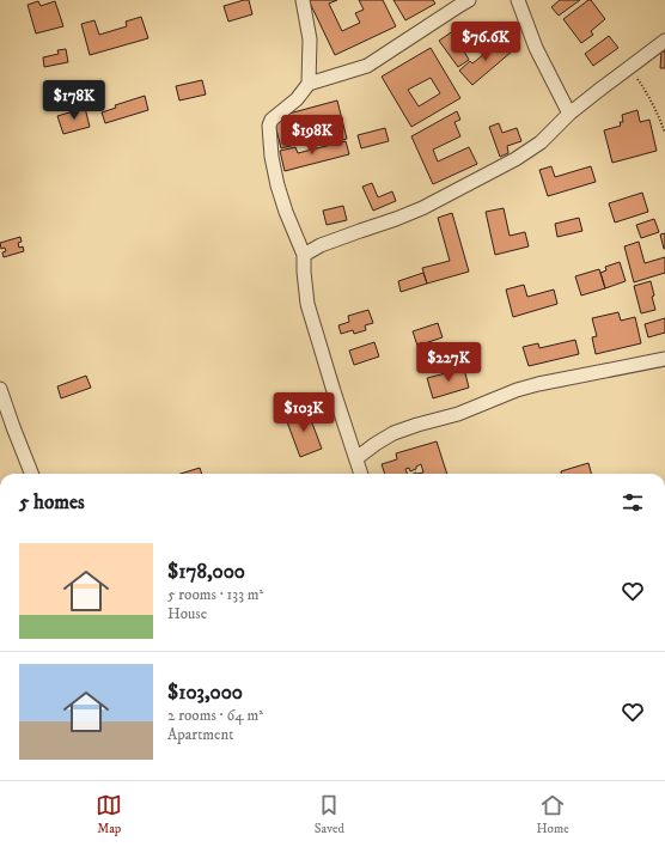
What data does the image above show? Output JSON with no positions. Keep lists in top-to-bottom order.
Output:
{
  "page": {
    "price": [
      "$76.6K",
      "$178K",
      "$198K",
      "$227K",
      "$103K"
    ],
    "heading": "5 homes",
    "list": [
      {
        "name": "$178,000",
        "note": "5 rooms · 133 m² · House"
      },
      {
        "name": "$103,000",
        "note": "2 rooms · 64 m² · Apartment"
      }
    ],
    "tabs": ["Map", "Saved", "Home"]
  }
}
